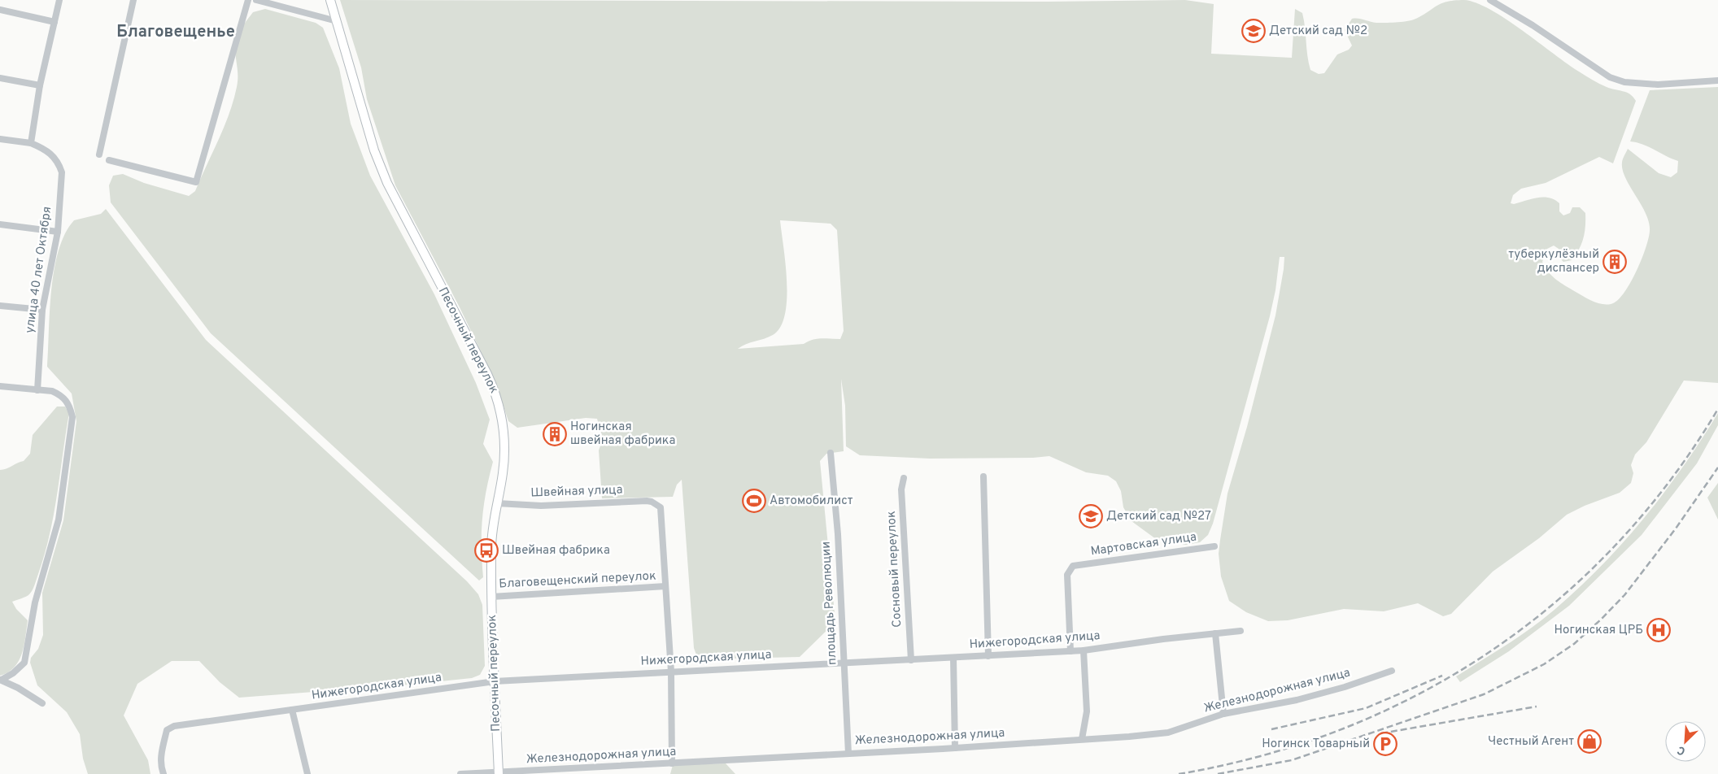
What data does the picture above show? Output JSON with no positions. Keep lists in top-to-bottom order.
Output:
{
  "streets": {
    "main road": ["Песочный переулок"],
    "street": [
      "улица 40 лет Октября",
      "Швейная улица",
      "Мартовская улица",
      "Сосновый переулок",
      "Благовещенский переулок",
      "площадь Революции",
      "Нижегородская улица",
      "Железнодорожная улица"
    ]
  },
  "crossings": [
    ["Песочный переулок", "Швейная улица"],
    ["Песочный переулок", "Благовещенский переулок"],
    ["Песочный переулок", "Нижегородская улица"],
    ["Песочный переулок", "Железнодорожная улица"],
    ["Швейная улица", "Благовещенский переулок"],
    ["Мартовская улица", "Нижегородская улица"],
    ["Сосновый переулок", "Нижегородская улица"],
    ["площадь Революции", "Нижегородская улица"],
    ["площадь Революции", "Железнодорожная улица"]
  ],
  "districts": ["Благовещенье"],
  "places": {
    "school or university": ["Детский сад №2", "Детский сад №27"],
    "building": ["туберкулёзный диспансер", "Ногинская швейная фабрика"],
    "sports": ["Автомобилист"],
    "bus stop": ["Швейная фабрика"],
    "hospital": ["Ногинская ЦРБ"],
    "shop": ["Честный Агент"],
    "parking": ["Ногинск Товарный"]
  },
  "north": "bottom left"
}
